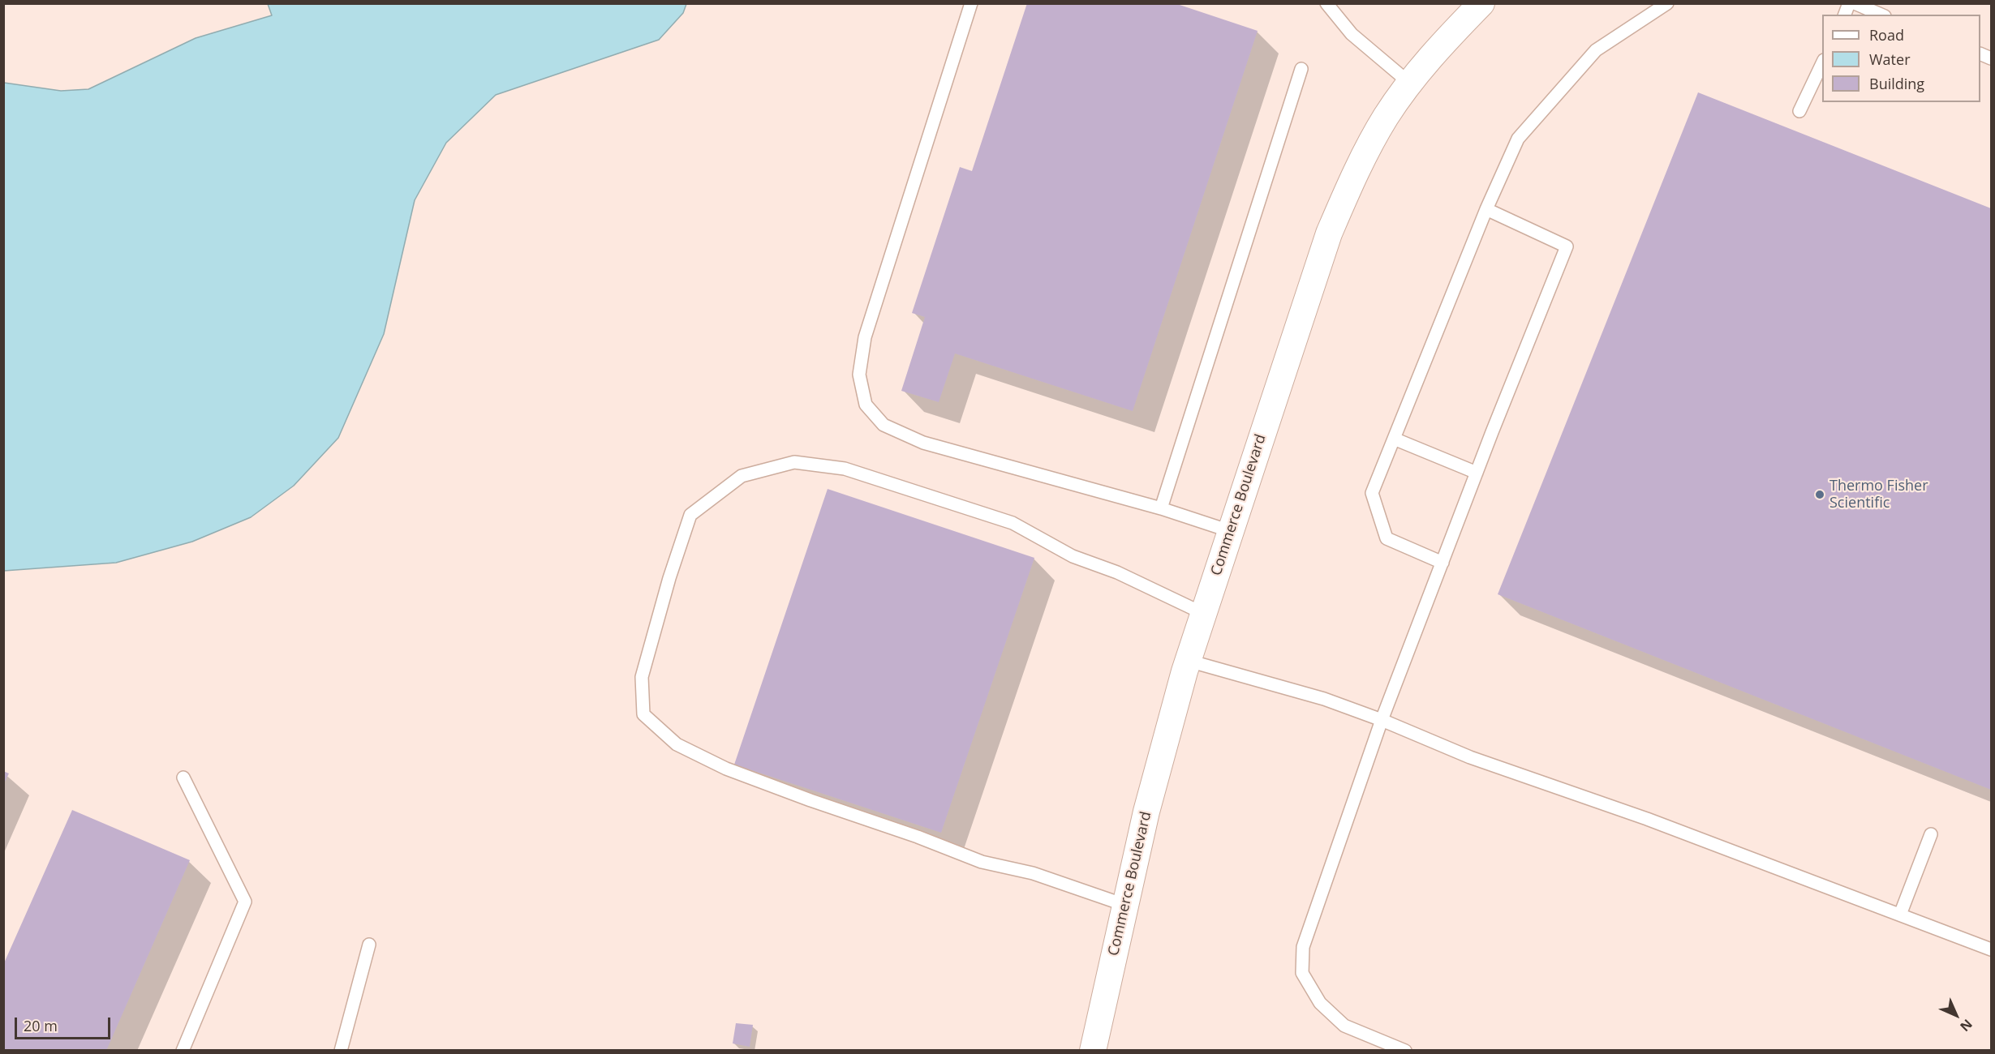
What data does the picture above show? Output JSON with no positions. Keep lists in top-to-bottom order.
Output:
{
  "streets": {
    "street": ["Commerce Boulevard"]
  },
  "places": ["Thermo Fisher Scientific"],
  "legend": ["Road", "Water", "Building"],
  "scale_bar": "20 m",
  "north": "bottom right"
}
